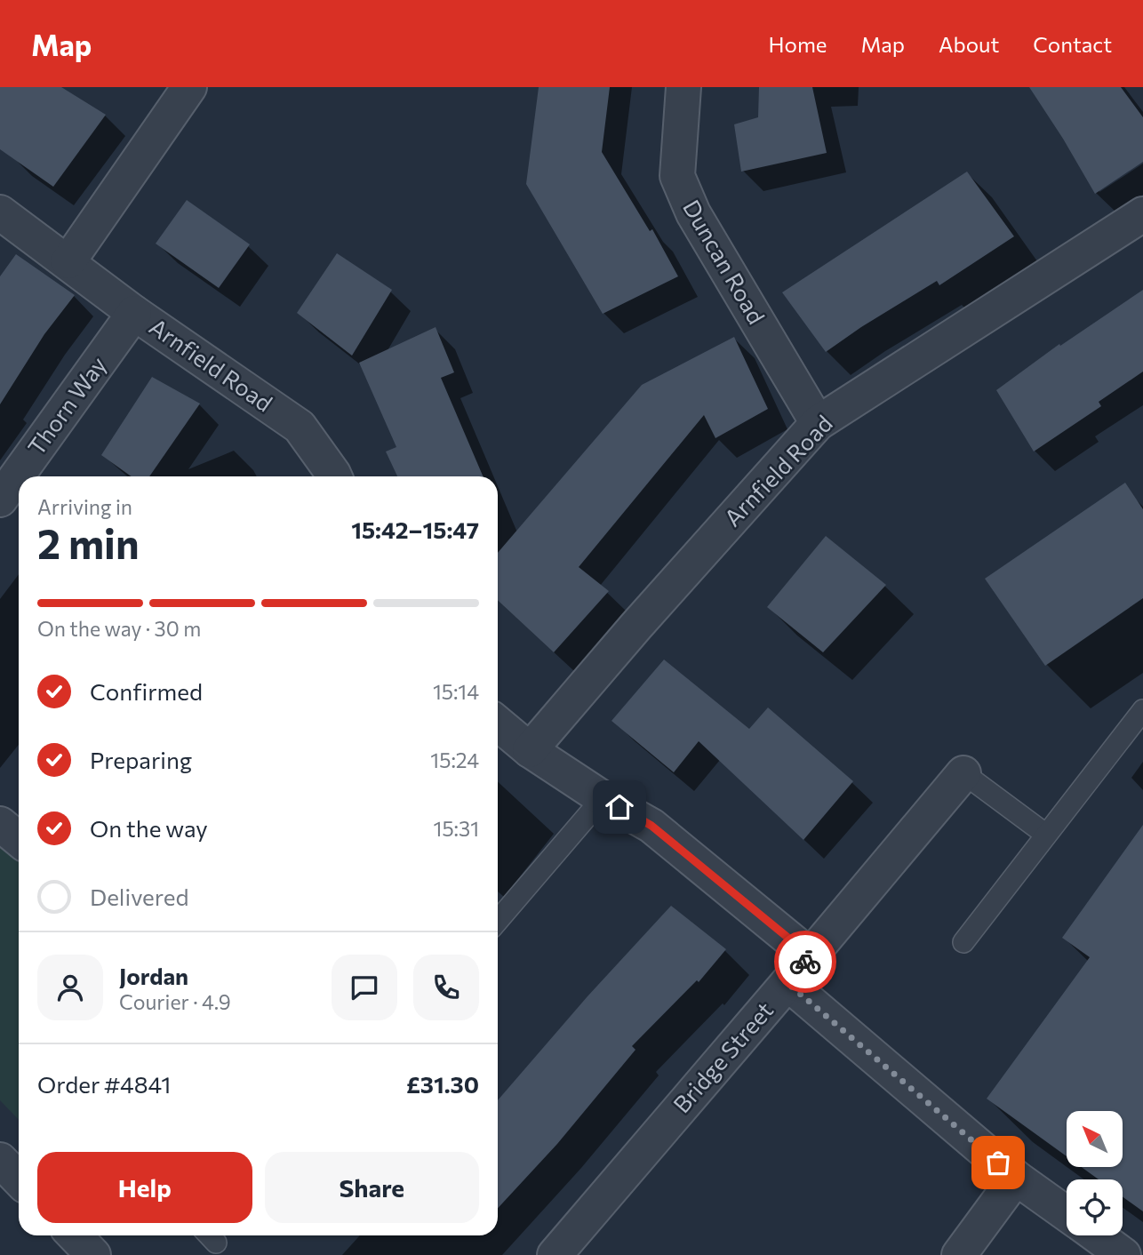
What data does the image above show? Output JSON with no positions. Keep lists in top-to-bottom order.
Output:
{
  "streets": {
    "street": [
      "Duncan Road",
      "Arnfield Road",
      "Thorn Way",
      "Bridge Street"
    ]
  },
  "crossings": [
    ["Duncan Road", "Arnfield Road"],
    ["Arnfield Road", "Thorn Way"]
  ],
  "north": "top left",
  "page": {
    "header": "Map",
    "nav": [
      "Home",
      "Map",
      "About",
      "Contact"
    ],
    "heading": ["2 min", "Arriving in", "15:42–15:47"],
    "panel": [
      "Jordan",
      "Courier · 4.9",
      "Order #4841",
      "£31.30"
    ],
    "bar": "On the way · 30 m",
    "list": [
      ["Confirmed", "15:14"],
      ["Preparing", "15:24"],
      ["On the way", "15:31"],
      "Delivered"
    ],
    "buttons": ["Help", "Share"]
  }
}
